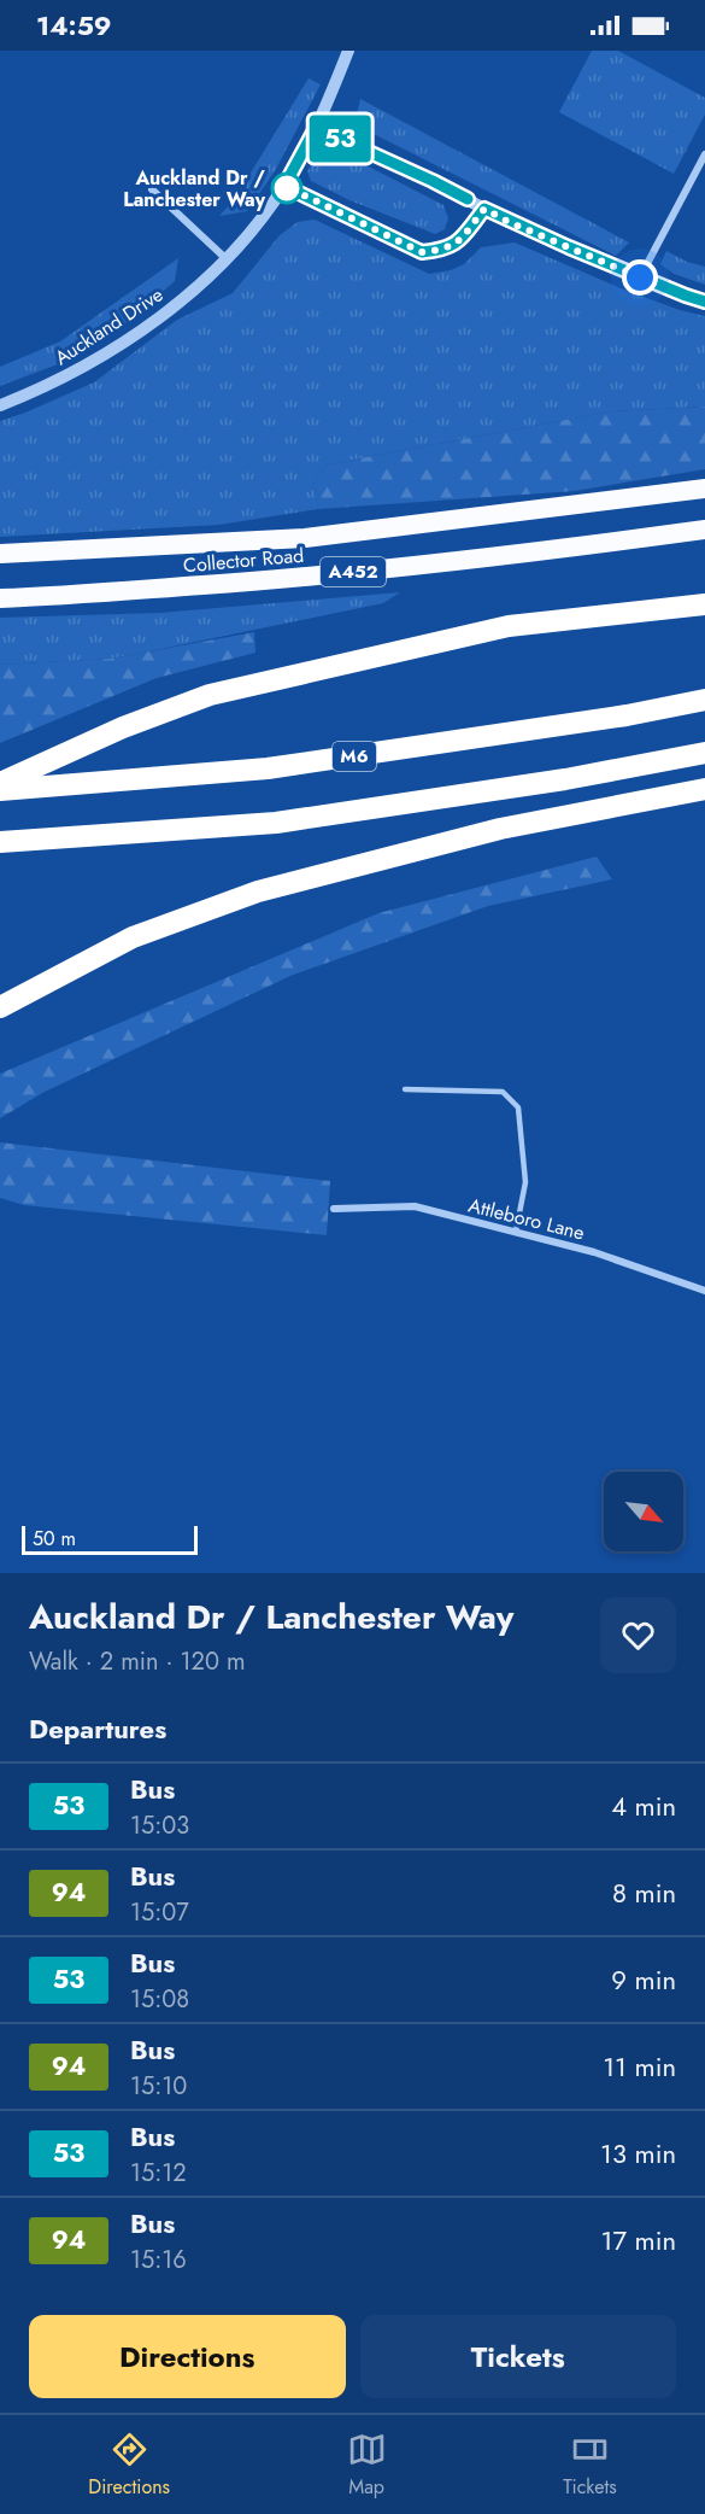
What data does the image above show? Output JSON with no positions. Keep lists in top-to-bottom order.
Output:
{
  "streets": {
    "highway": ["Collector Road", "A452", "M6"],
    "street": ["Auckland Drive", "Attleboro Lane"]
  },
  "places": ["Auckland Dr / Lanchester Way"],
  "lines": ["bus line 53"],
  "scale_bar": "50 m",
  "north": "bottom right",
  "page": {
    "status": "14:59",
    "on_map": "53",
    "scale": "50 m",
    "heading": [
      ["Auckland Dr / Lanchester Way", "Walk · 2 min · 120 m"],
      "Departures"
    ],
    "list": [
      {
        "mark": "53",
        "name": "Bus",
        "note": "15:03",
        "value": "4 min"
      },
      {
        "mark": "94",
        "name": "Bus",
        "note": "15:07",
        "value": "8 min"
      },
      {
        "mark": "53",
        "name": "Bus",
        "note": "15:08",
        "value": "9 min"
      },
      {
        "mark": "94",
        "name": "Bus",
        "note": "15:10",
        "value": "11 min"
      },
      {
        "mark": "53",
        "name": "Bus",
        "note": "15:12",
        "value": "13 min"
      },
      {
        "mark": "94",
        "name": "Bus",
        "note": "15:16",
        "value": "17 min"
      }
    ],
    "buttons": ["Directions", "Tickets"],
    "tabs": ["Directions", "Map", "Tickets"]
  }
}
